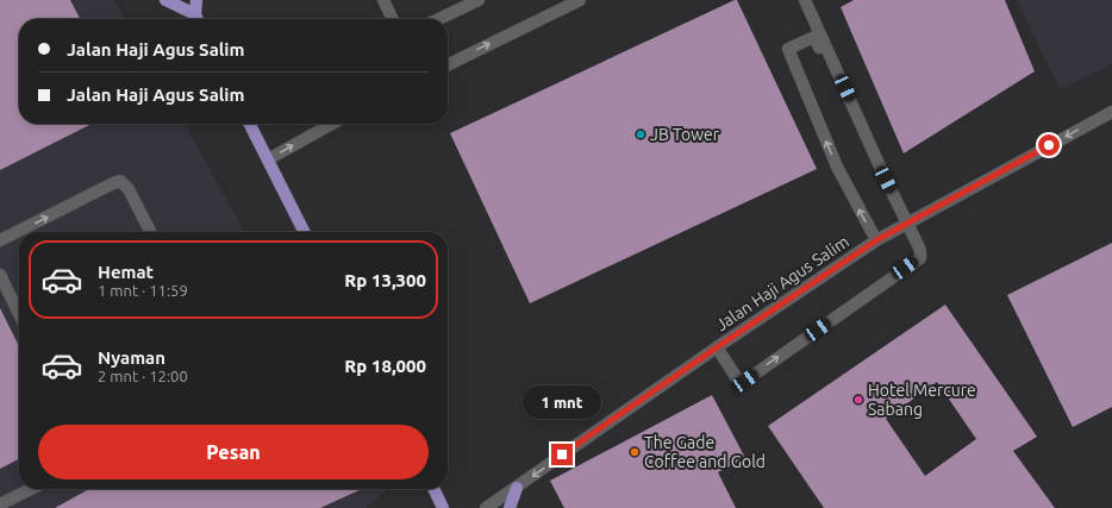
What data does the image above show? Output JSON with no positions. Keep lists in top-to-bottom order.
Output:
{
  "streets": {
    "street": ["Jalan Haji Agus Salim"]
  },
  "one_way": ["Jalan Haji Agus Salim"],
  "places": ["JB Tower", "Hotel Mercure Sabang", "The Gade Coffee and Gold"],
  "page": {
    "banner": ["Jalan Haji Agus Salim", "Jalan Haji Agus Salim"],
    "list": [
      {
        "name": "Hemat",
        "note": "1 mnt · 11:59",
        "value": "Rp 13,300"
      },
      {
        "name": "Nyaman",
        "note": "2 mnt · 12:00",
        "value": "Rp 18,000"
      }
    ],
    "bubble": "1 mnt",
    "buttons": "Pesan"
  }
}
